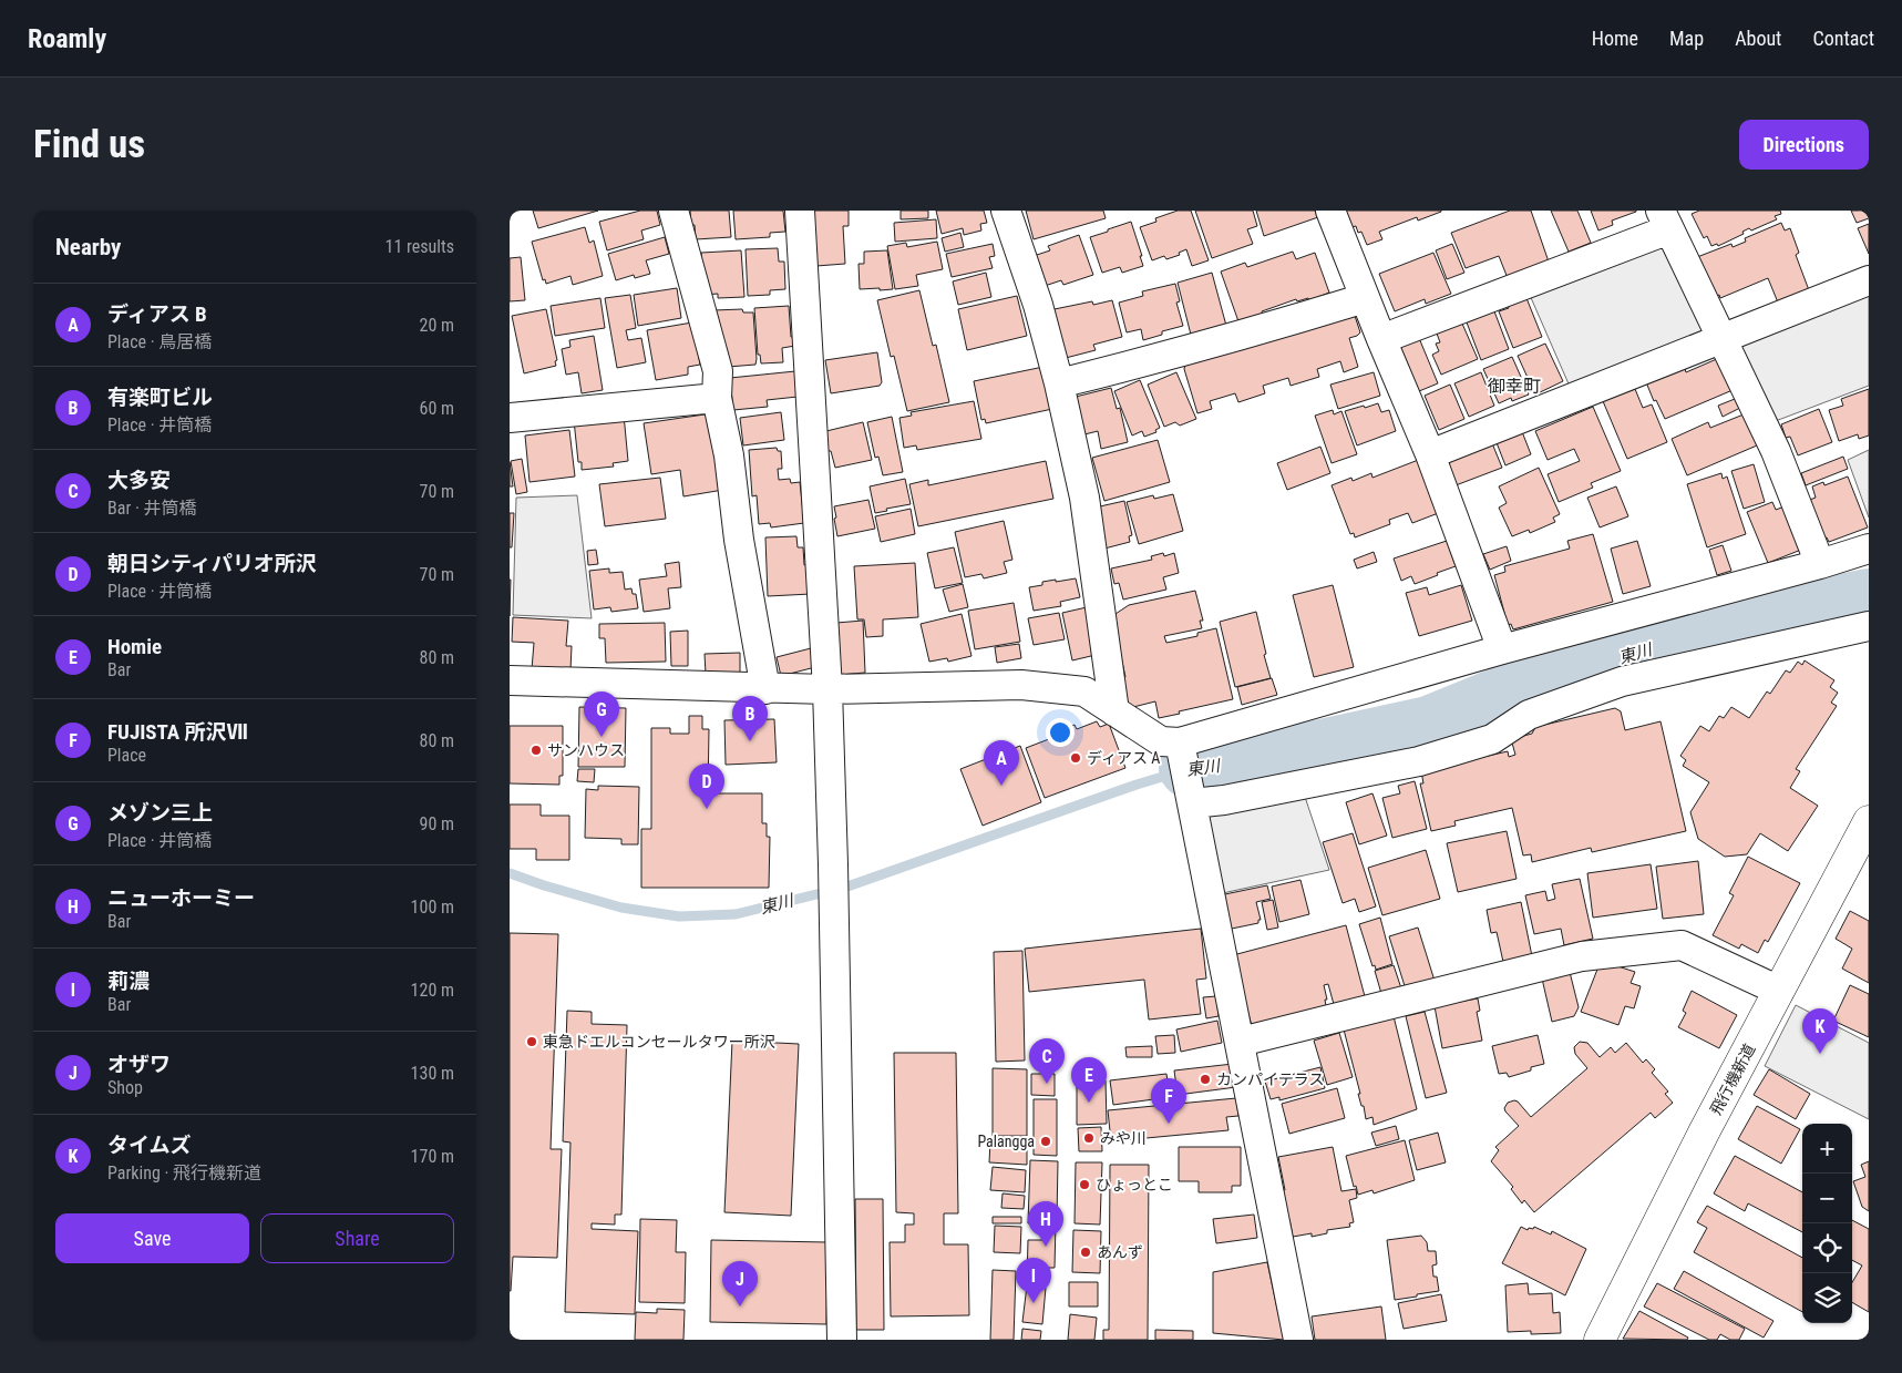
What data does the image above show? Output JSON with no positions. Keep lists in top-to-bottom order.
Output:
{
  "streets": {
    "street": ["飛行機新道"]
  },
  "districts": ["御幸町"],
  "water": ["東川"],
  "places": [
    "サンハウス",
    "ディアス A",
    "東急ドエルコンセールタワー所沢",
    "カンパイテラス",
    "みや川",
    "Palangga",
    "ひょっとこ",
    "あんず"
  ],
  "page": {
    "header": "Roamly",
    "nav": [
      "Home",
      "Map",
      "About",
      "Contact"
    ],
    "buttons": [
      "Directions",
      ["Save", "Share"]
    ],
    "title": "Find us",
    "heading": ["Nearby", "11 results"],
    "list": [
      {
        "mark": "A",
        "name": "ディアス B",
        "note": "Place · 鳥居橋",
        "value": "20 m"
      },
      {
        "mark": "B",
        "name": "有楽町ビル",
        "note": "Place · 井筒橋",
        "value": "60 m"
      },
      {
        "mark": "C",
        "name": "大多安",
        "note": "Bar · 井筒橋",
        "value": "70 m"
      },
      {
        "mark": "D",
        "name": "朝日シティパリオ所沢",
        "note": "Place · 井筒橋",
        "value": "70 m"
      },
      {
        "mark": "E",
        "name": "Homie",
        "note": "Bar",
        "value": "80 m"
      },
      {
        "mark": "F",
        "name": "FUJISTA 所沢Ⅶ",
        "note": "Place",
        "value": "80 m"
      },
      {
        "mark": "G",
        "name": "メゾン三上",
        "note": "Place · 井筒橋",
        "value": "90 m"
      },
      {
        "mark": "H",
        "name": "ニューホーミー",
        "note": "Bar",
        "value": "100 m"
      },
      {
        "mark": "I",
        "name": "莉濃",
        "note": "Bar",
        "value": "120 m"
      },
      {
        "mark": "J",
        "name": "オザワ",
        "note": "Shop",
        "value": "130 m"
      },
      {
        "mark": "K",
        "name": "タイムズ",
        "note": "Parking · 飛行機新道",
        "value": "170 m"
      }
    ],
    "pins": [
      "G",
      "B",
      "A",
      "D",
      "K",
      "C",
      "E",
      "F",
      "H",
      "I",
      "J"
    ],
    "map_buttons": ["+", "−"]
  }
}
